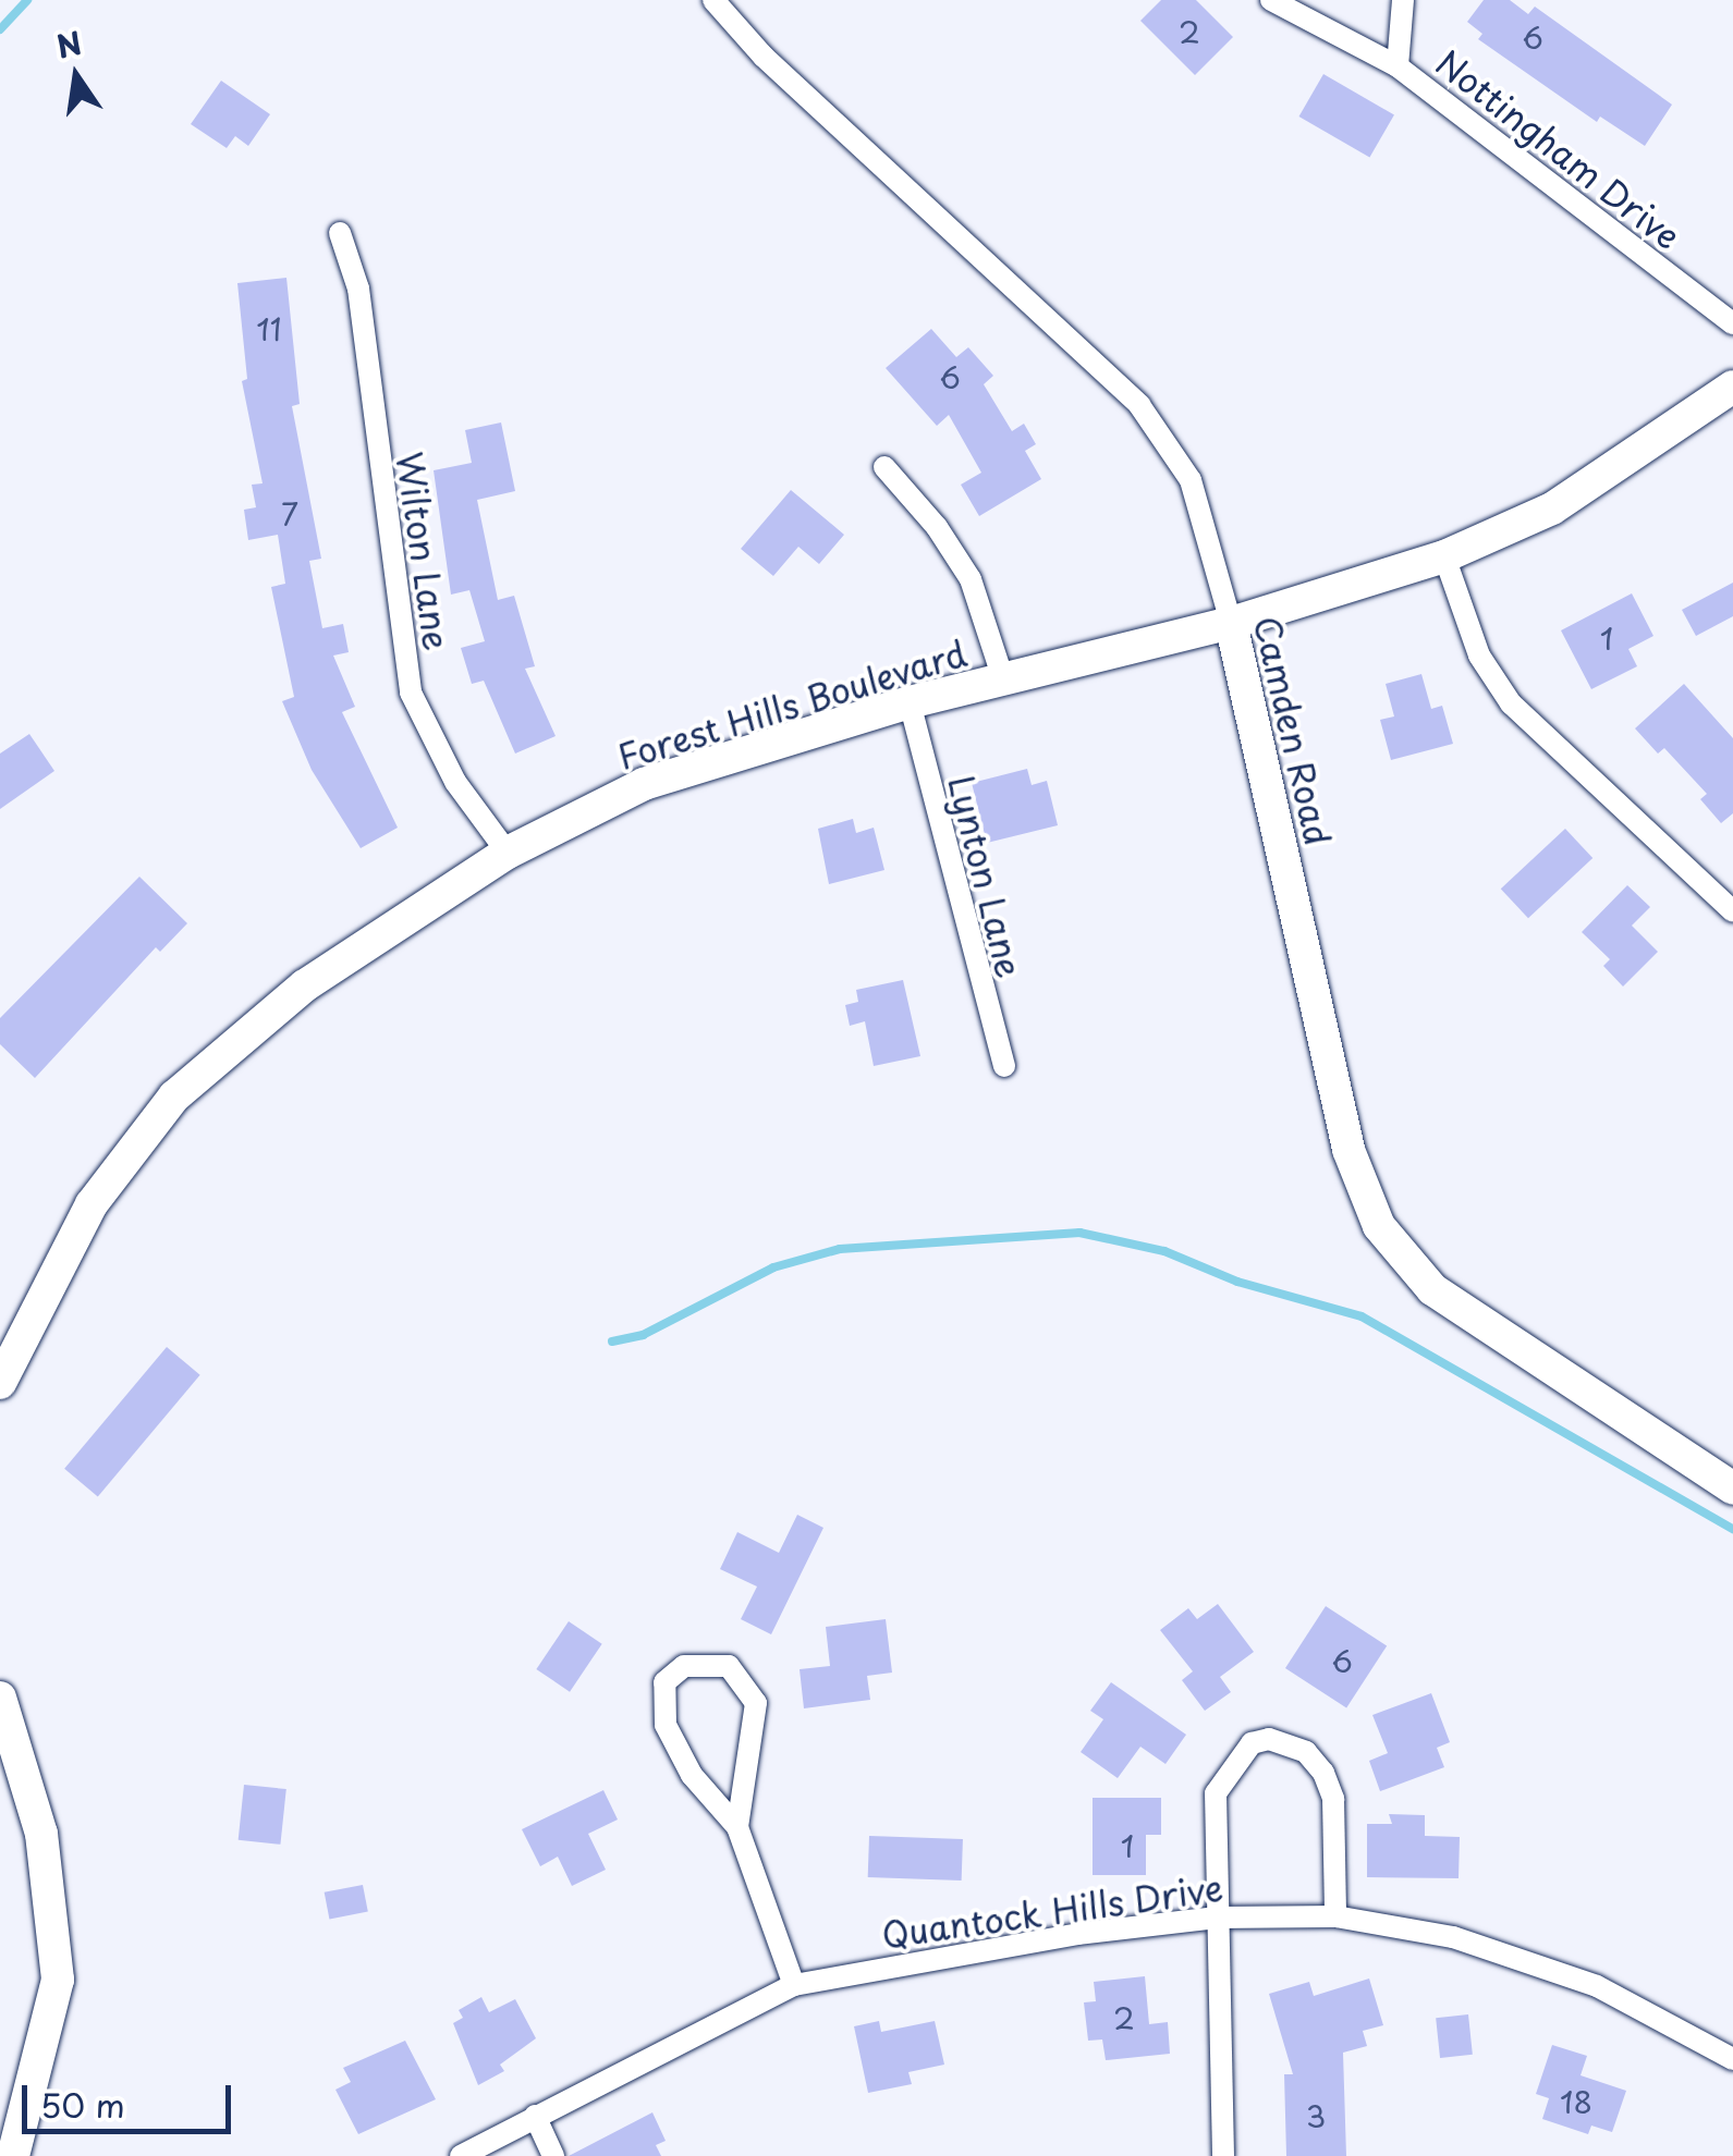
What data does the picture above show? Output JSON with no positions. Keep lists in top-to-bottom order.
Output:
{
  "streets": {
    "main road": ["Forest Hills Boulevard", "Camden Road"],
    "street": [
      "Nottingham Drive",
      "Wilton Lane",
      "Lynton Lane",
      "Quantock Hills Drive"
    ]
  },
  "crossings": [
    ["Wilton Lane", "Forest Hills Boulevard"],
    ["Forest Hills Boulevard", "Camden Road"],
    ["Forest Hills Boulevard", "Lynton Lane"]
  ],
  "house_numbers": [
    "2",
    "6",
    "11",
    "6",
    "7",
    "1",
    "6",
    "1",
    "2",
    "18",
    "3"
  ],
  "scale_bar": "50 m",
  "north": "top"
}
